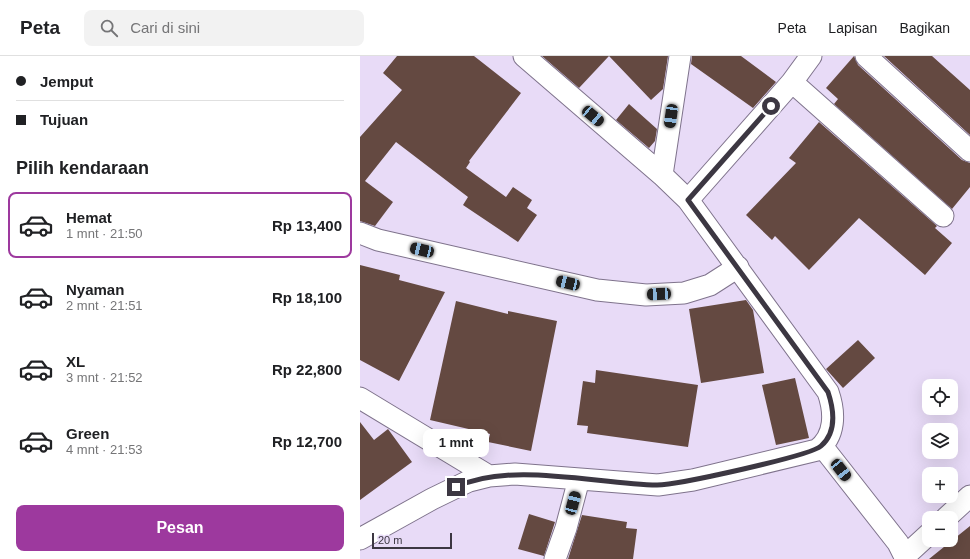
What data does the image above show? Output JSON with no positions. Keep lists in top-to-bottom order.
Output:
{
  "scale_bar": "20 m",
  "page": {
    "header": "Peta",
    "search": "Cari di sini",
    "nav": ["Peta", "Lapisan", "Bagikan"],
    "banner": ["Jemput", "Tujuan"],
    "heading": "Pilih kendaraan",
    "list": [
      {
        "name": "Hemat",
        "note": "1 mnt · 21:50",
        "value": "Rp 13,400"
      },
      {
        "name": "Nyaman",
        "note": "2 mnt · 21:51",
        "value": "Rp 18,100"
      },
      {
        "name": "XL",
        "note": "3 mnt · 21:52",
        "value": "Rp 22,800"
      },
      {
        "name": "Green",
        "note": "4 mnt · 21:53",
        "value": "Rp 12,700"
      }
    ],
    "map_buttons": ["+", "−"],
    "bubble": "1 mnt",
    "buttons": "Pesan",
    "scale": "20 m"
  }
}
